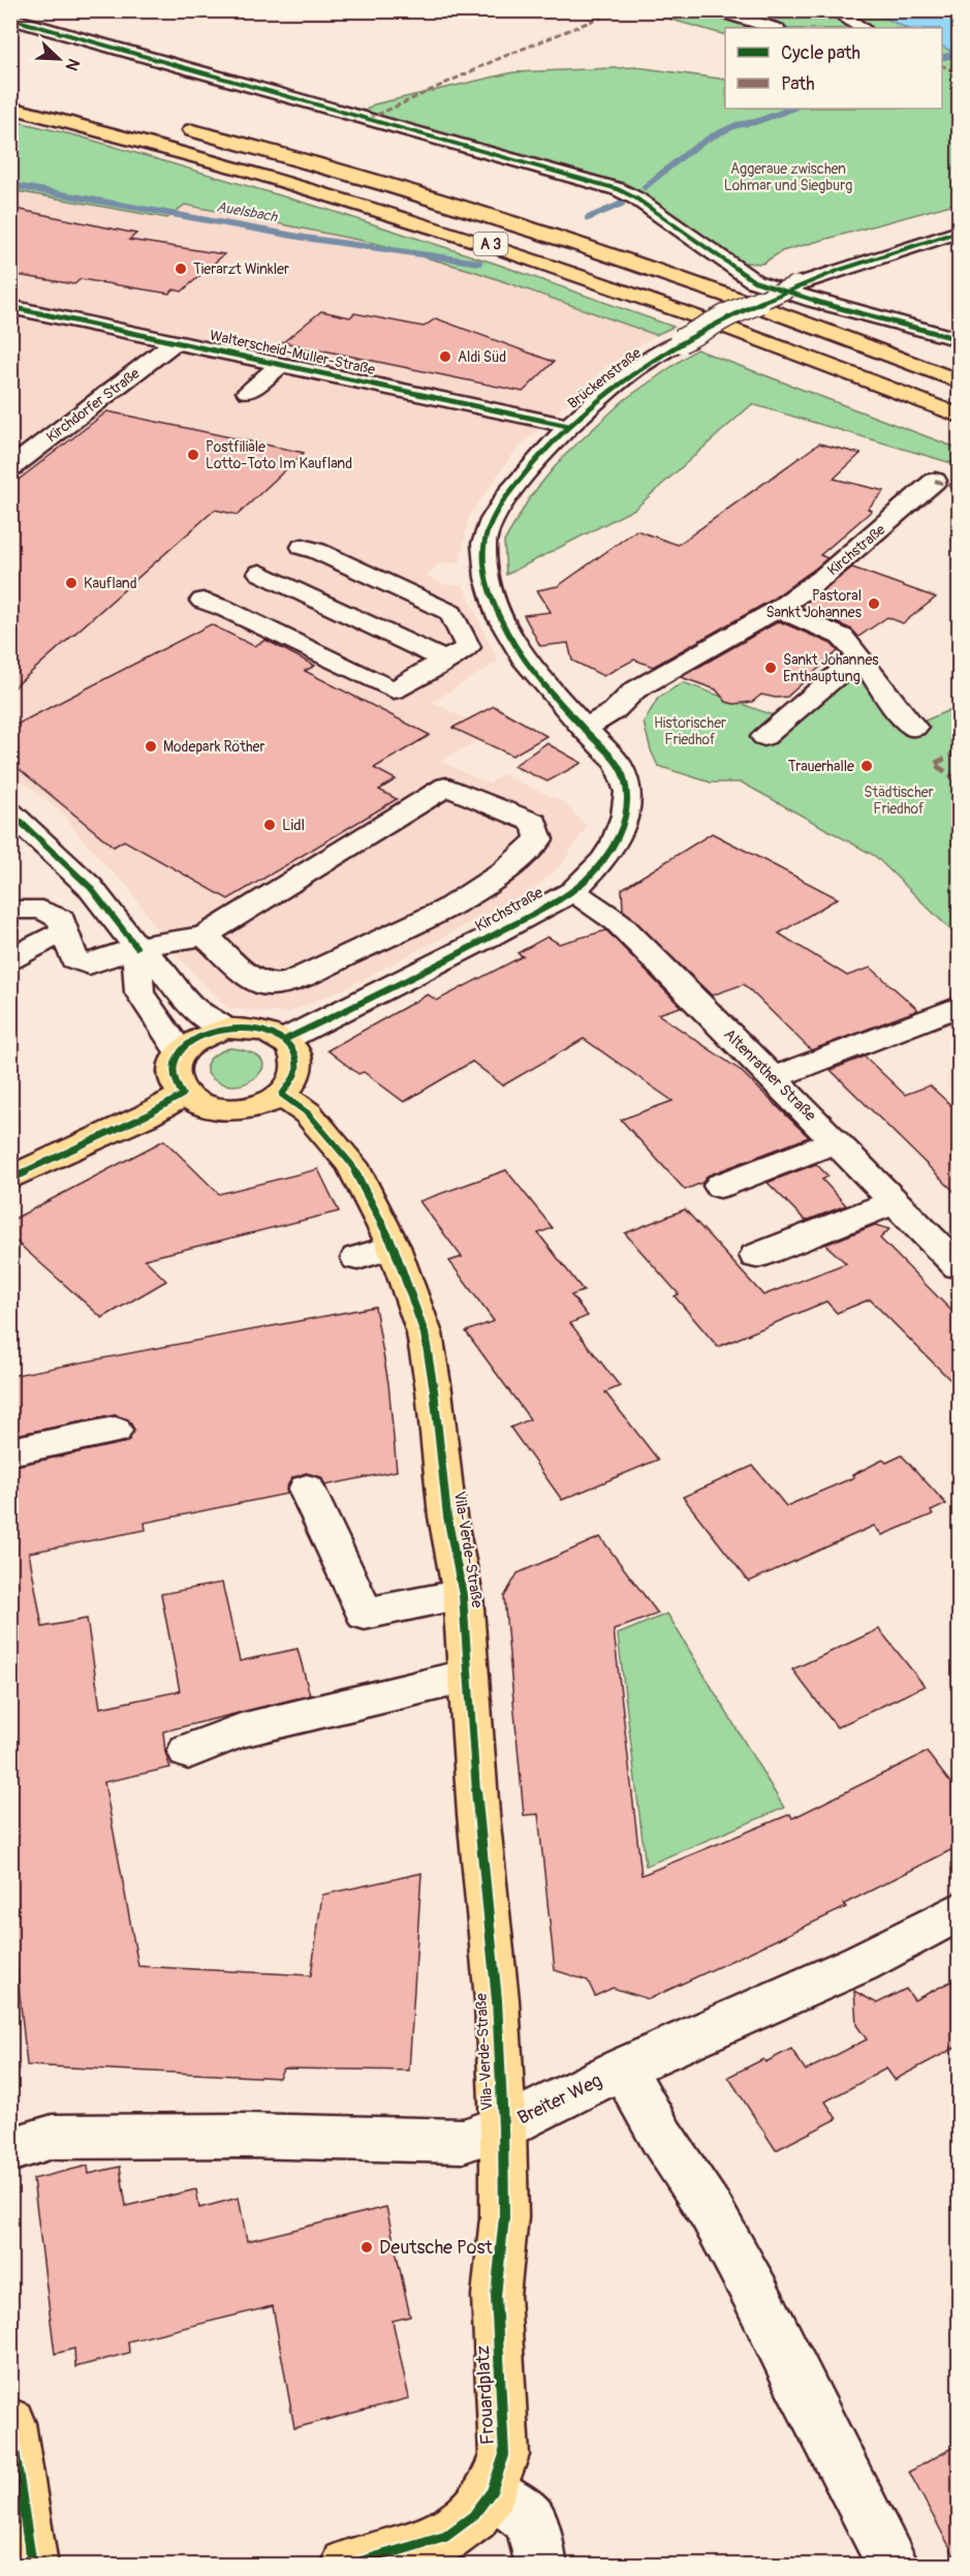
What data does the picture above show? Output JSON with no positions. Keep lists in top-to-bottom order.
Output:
{
  "streets": {
    "main road": ["A 3", "Vila-Verde-Straße", "Frouardplatz"],
    "street": [
      "Walterscheid-Müller-Straße",
      "Brückenstraße",
      "Kirchdorfer Straße",
      "Kirchstraße",
      "Altenrather Straße",
      "Breiter Weg"
    ]
  },
  "crossings": [
    ["Walterscheid-Müller-Straße", "Brückenstraße"],
    ["Walterscheid-Müller-Straße", "Kirchdorfer Straße"],
    ["Brückenstraße", "Kirchstraße"],
    ["Kirchstraße", "Altenrather Straße"],
    ["Kirchstraße", "Vila-Verde-Straße"],
    ["Vila-Verde-Straße", "Breiter Weg"],
    ["Vila-Verde-Straße", "Frouardplatz"],
    ["Breiter Weg", "Frouardplatz"]
  ],
  "water": ["Auelsbach"],
  "parks": ["Aggeraue zwischen Lohmar und Siegburg", "Historischer Friedhof", "Städtischer Friedhof"],
  "places": [
    "Tierarzt Winkler",
    "Aldi Süd",
    "Postfiliale Lotto-Toto Im Kaufland",
    "Kaufland",
    "Pastoral Sankt Johannes",
    "Sankt Johannes Enthauptung",
    "Modepark Röther",
    "Trauerhalle",
    "Lidl",
    "Deutsche Post"
  ],
  "legend": ["Cycle path", "Path"],
  "north": "bottom right"
}
